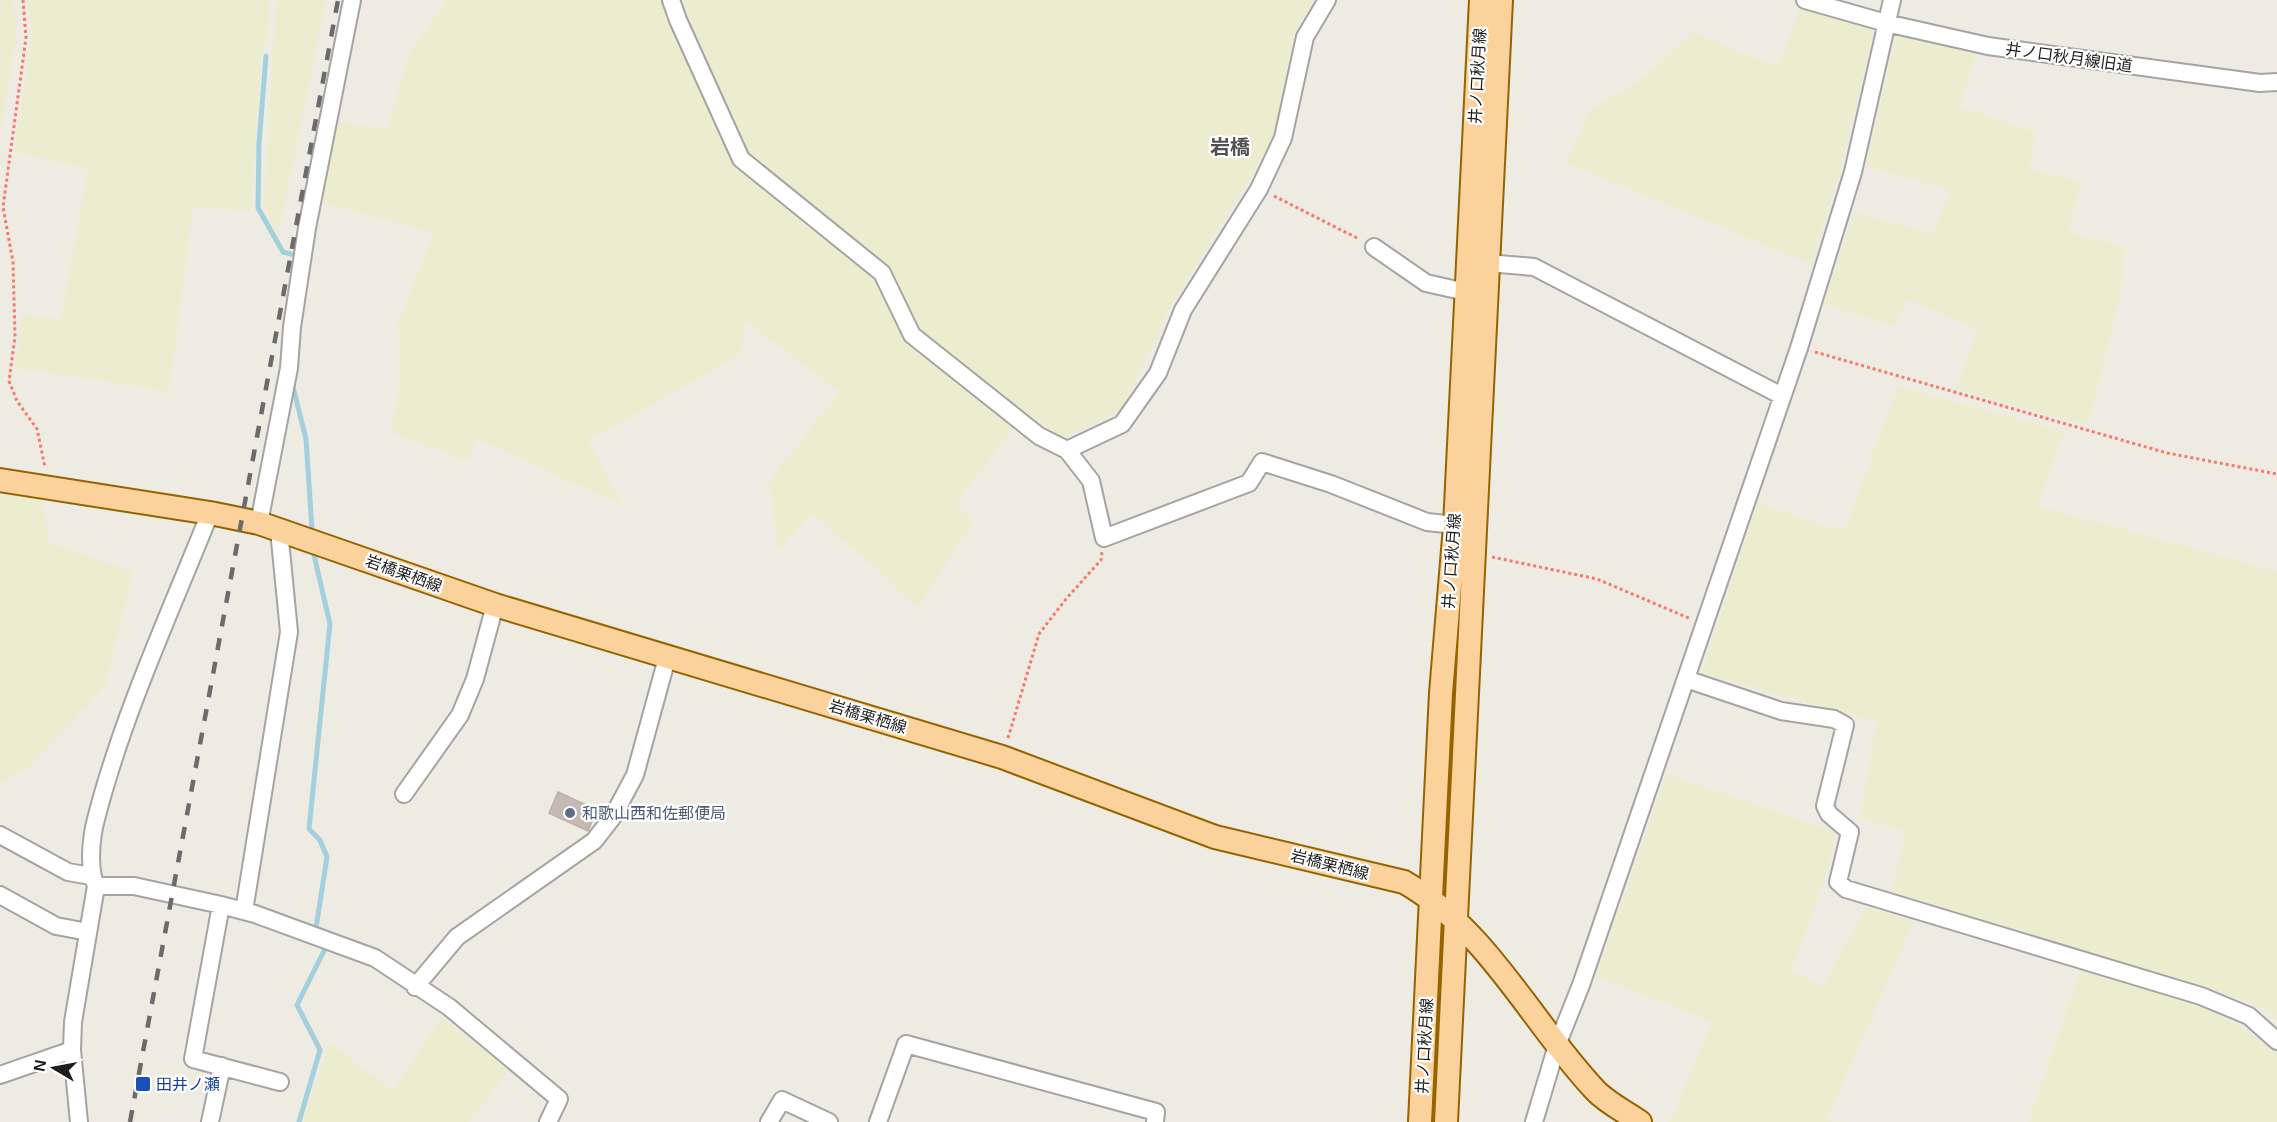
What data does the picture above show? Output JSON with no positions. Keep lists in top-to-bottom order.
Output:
{
  "streets": {
    "main road": ["井ノ口秋月線", "岩橋栗栖線"],
    "street": ["井ノ口秋月線旧道"]
  },
  "crossings": [
    ["井ノ口秋月線", "岩橋栗栖線"]
  ],
  "districts": ["岩橋"],
  "places": {
    "other": ["和歌山西和佐郵便局"],
    "transit": ["田井ノ瀬"]
  },
  "north": "left"
}
